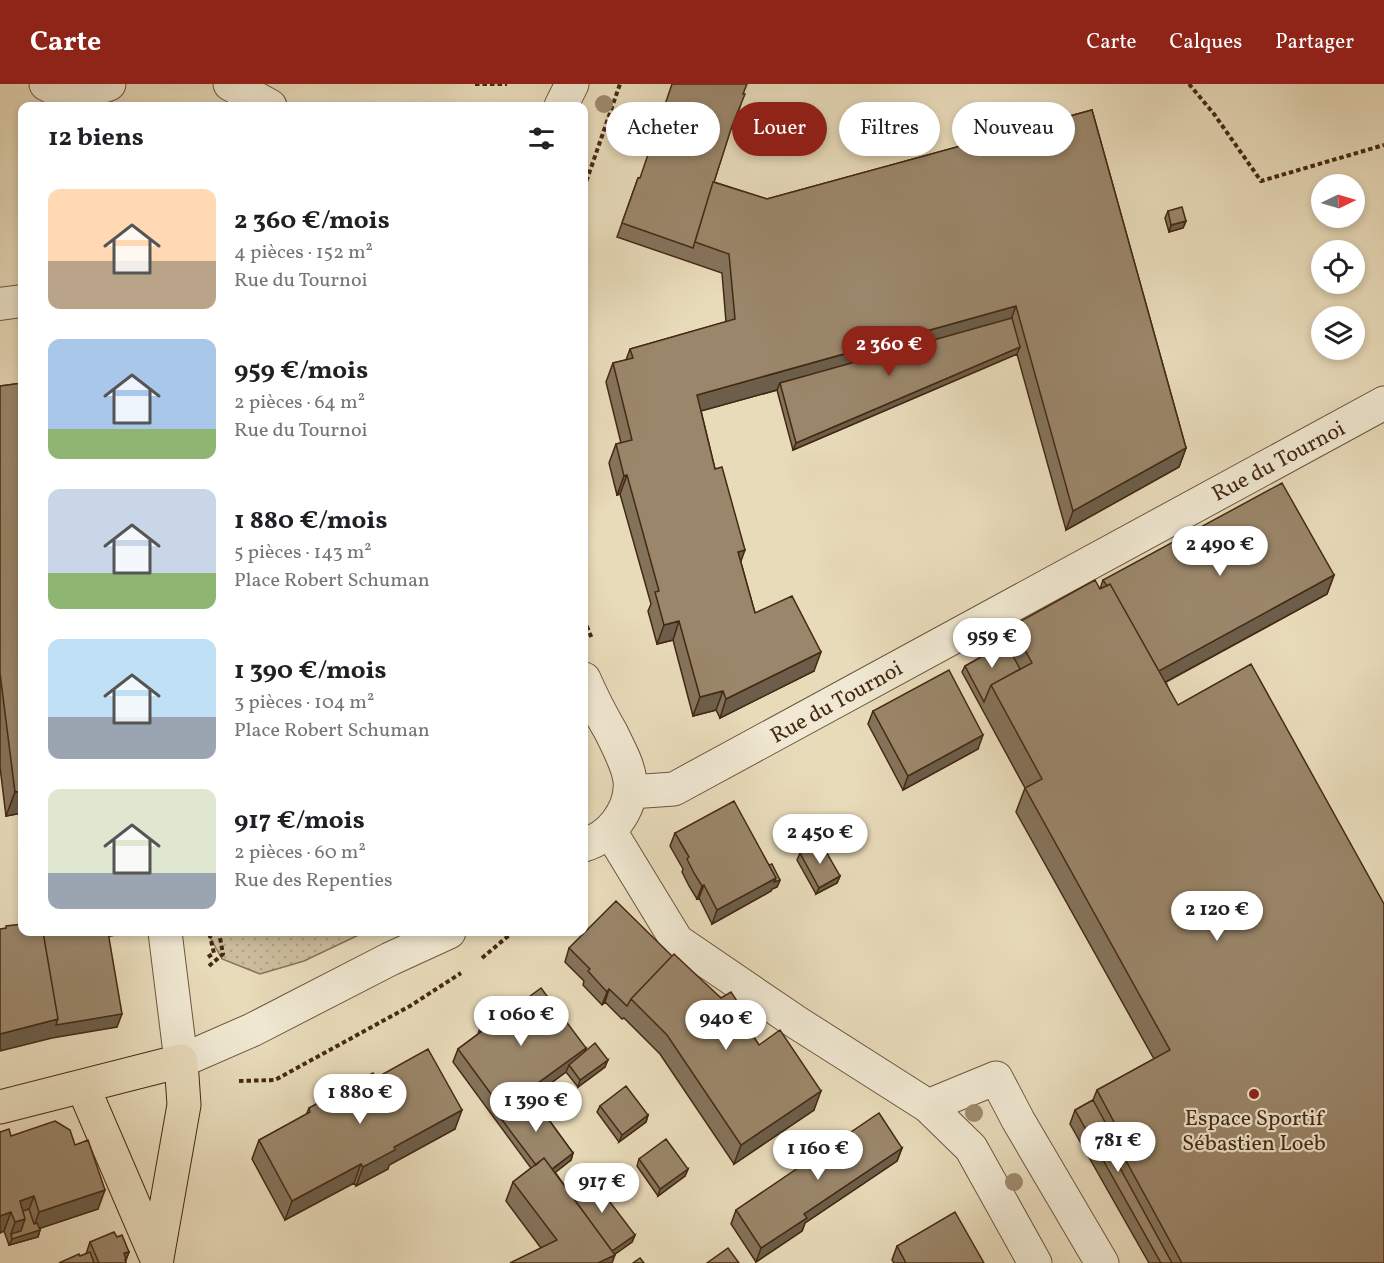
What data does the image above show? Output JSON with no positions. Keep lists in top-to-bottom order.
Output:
{
  "streets": {
    "street": ["Rue du Tournoi"]
  },
  "places": ["Espace Sportif Sébastien Loeb"],
  "north": "right",
  "page": {
    "header": "Carte",
    "nav": ["Carte", "Calques", "Partager"],
    "chip": [
      "Acheter",
      "Louer",
      "Filtres",
      "Nouveau"
    ],
    "heading": "12 biens",
    "list": [
      {
        "name": "2 360 €/mois",
        "note": "4 pièces · 152 m² · Rue du Tournoi"
      },
      {
        "name": "959 €/mois",
        "note": "2 pièces · 64 m² · Rue du Tournoi"
      },
      {
        "name": "1 880 €/mois",
        "note": "5 pièces · 143 m² · Place Robert Schuman"
      },
      {
        "name": "1 390 €/mois",
        "note": "3 pièces · 104 m² · Place Robert Schuman"
      },
      {
        "name": "917 €/mois",
        "note": "2 pièces · 60 m² · Rue des Repenties"
      }
    ],
    "price": [
      "2 360 €",
      "2 490 €",
      "959 €",
      "2 450 €",
      "2 120 €",
      "1 060 €",
      "940 €",
      "1 880 €",
      "1 390 €",
      "781 €",
      "1 160 €",
      "917 €"
    ]
  }
}
